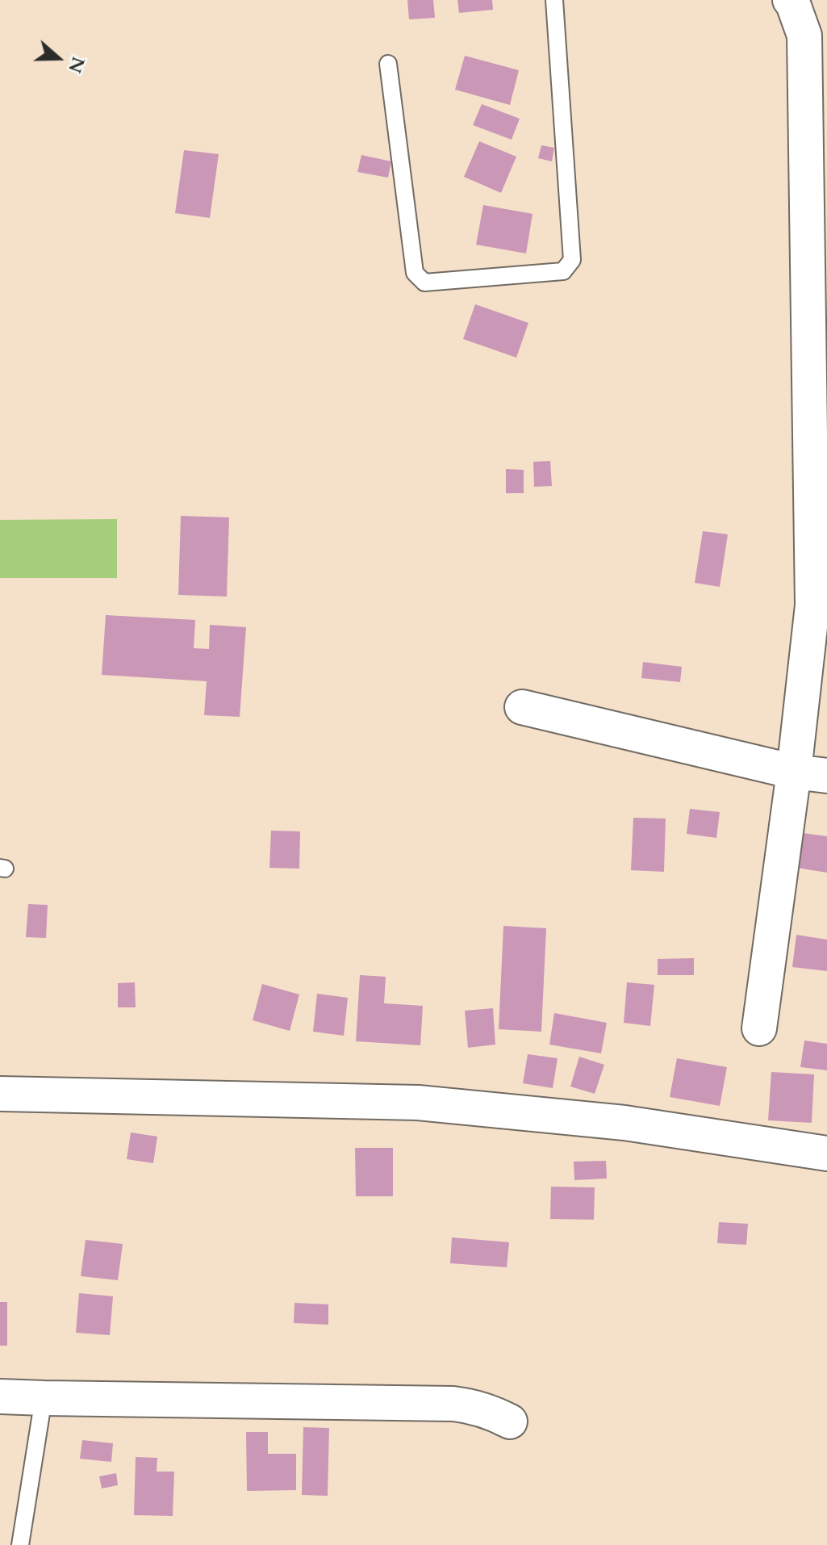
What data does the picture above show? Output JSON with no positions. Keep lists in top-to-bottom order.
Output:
{
  "north": "right"
}
